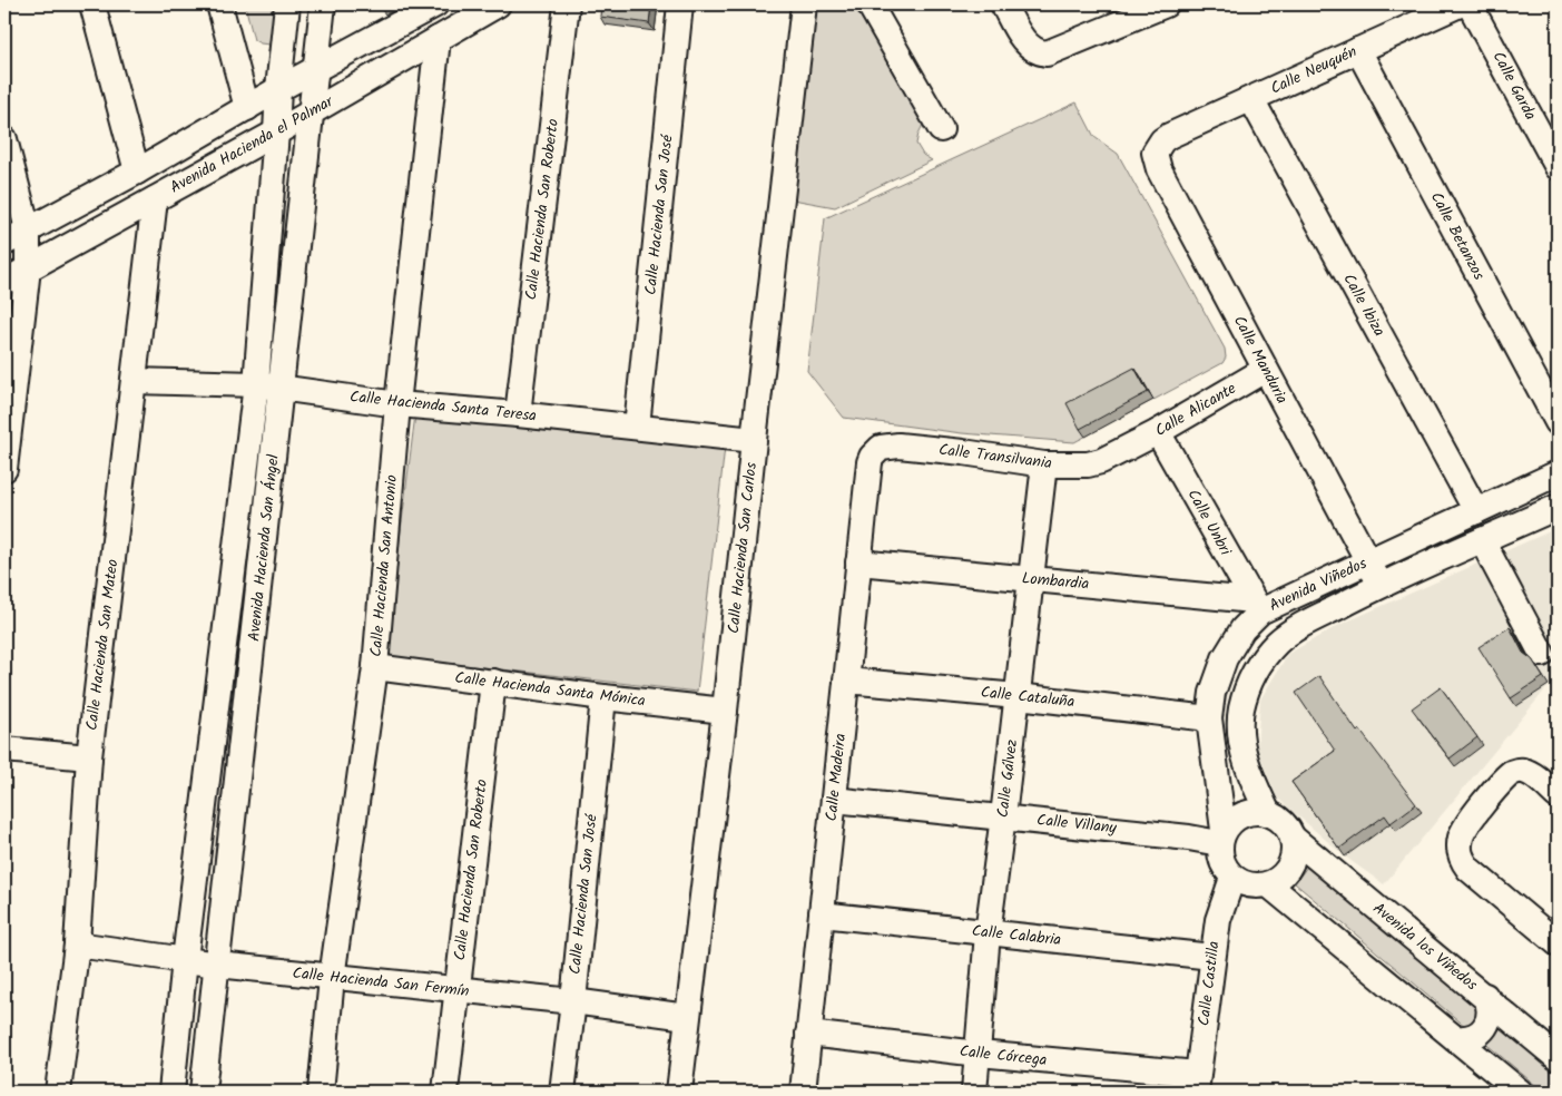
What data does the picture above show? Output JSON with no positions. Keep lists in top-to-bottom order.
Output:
{
  "streets": {
    "street": [
      "Calle Neuquén",
      "Calle Garda",
      "Avenida Hacienda el Palmar",
      "Calle Hacienda San Roberto",
      "Calle Hacienda San José",
      "Calle Betanzos",
      "Calle Ibiza",
      "Calle Manduria",
      "Calle Hacienda Santa Teresa",
      "Calle Alicante",
      "Calle Transilvania",
      "Calle Unbri",
      "Avenida Hacienda San Ángel",
      "Calle Hacienda San Carlos",
      "Calle Hacienda San Antonio",
      "Lombardia",
      "Avenida Viñedos",
      "Calle Hacienda San Mateo",
      "Calle Hacienda Santa Mónica",
      "Calle Cataluña",
      "Calle Madeira",
      "Calle Gálvez",
      "Calle Villany",
      "Calle Calabria",
      "Avenida los Viñedos",
      "Calle Hacienda San Fermín",
      "Calle Castilla",
      "Calle Córcega"
    ]
  },
  "crossings": [
    ["Calle Neuquén", "Calle Betanzos"],
    ["Calle Neuquén", "Calle Ibiza"],
    ["Calle Neuquén", "Calle Manduria"],
    ["Avenida Hacienda el Palmar", "Avenida Hacienda San Ángel"],
    ["Avenida Hacienda el Palmar", "Calle Hacienda San Antonio"],
    ["Avenida Hacienda el Palmar", "Calle Hacienda San Mateo"],
    ["Calle Hacienda San Roberto", "Calle Hacienda Santa Teresa"],
    ["Calle Hacienda San Roberto", "Calle Hacienda Santa Mónica"],
    ["Calle Hacienda San Roberto", "Calle Hacienda San Fermín"],
    ["Calle Hacienda San José", "Calle Hacienda Santa Teresa"],
    ["Calle Hacienda San José", "Calle Hacienda Santa Mónica"],
    ["Calle Hacienda San José", "Calle Hacienda San Fermín"],
    ["Calle Ibiza", "Avenida Viñedos"],
    ["Calle Manduria", "Calle Alicante"],
    ["Calle Manduria", "Avenida Viñedos"],
    ["Calle Hacienda Santa Teresa", "Avenida Hacienda San Ángel"],
    ["Calle Hacienda Santa Teresa", "Calle Hacienda San Carlos"],
    ["Calle Hacienda Santa Teresa", "Calle Hacienda San Antonio"],
    ["Calle Hacienda Santa Teresa", "Calle Hacienda San Mateo"],
    ["Calle Alicante", "Calle Transilvania"],
    ["Calle Alicante", "Calle Unbri"],
    ["Calle Transilvania", "Calle Madeira"],
    ["Calle Transilvania", "Calle Gálvez"],
    ["Calle Unbri", "Lombardia"],
    ["Calle Unbri", "Avenida Viñedos"],
    ["Avenida Hacienda San Ángel", "Calle Hacienda San Fermín"],
    ["Calle Hacienda San Carlos", "Calle Hacienda Santa Mónica"],
    ["Calle Hacienda San Carlos", "Calle Hacienda San Fermín"],
    ["Calle Hacienda San Antonio", "Calle Hacienda Santa Mónica"],
    ["Calle Hacienda San Antonio", "Calle Hacienda San Fermín"],
    ["Lombardia", "Avenida Viñedos"],
    ["Lombardia", "Calle Madeira"],
    ["Lombardia", "Calle Gálvez"],
    ["Avenida Viñedos", "Calle Cataluña"],
    ["Avenida Viñedos", "Calle Villany"],
    ["Avenida Viñedos", "Avenida los Viñedos"],
    ["Avenida Viñedos", "Calle Castilla"],
    ["Calle Hacienda San Mateo", "Calle Hacienda San Fermín"],
    ["Calle Cataluña", "Calle Madeira"],
    ["Calle Cataluña", "Calle Gálvez"],
    ["Calle Madeira", "Calle Villany"],
    ["Calle Madeira", "Calle Calabria"],
    ["Calle Madeira", "Calle Córcega"],
    ["Calle Gálvez", "Calle Villany"],
    ["Calle Gálvez", "Calle Calabria"],
    ["Calle Gálvez", "Calle Córcega"],
    ["Calle Villany", "Avenida los Viñedos"],
    ["Calle Villany", "Calle Castilla"],
    ["Calle Calabria", "Calle Castilla"],
    ["Avenida los Viñedos", "Calle Castilla"],
    ["Calle Castilla", "Calle Córcega"]
  ]
}
